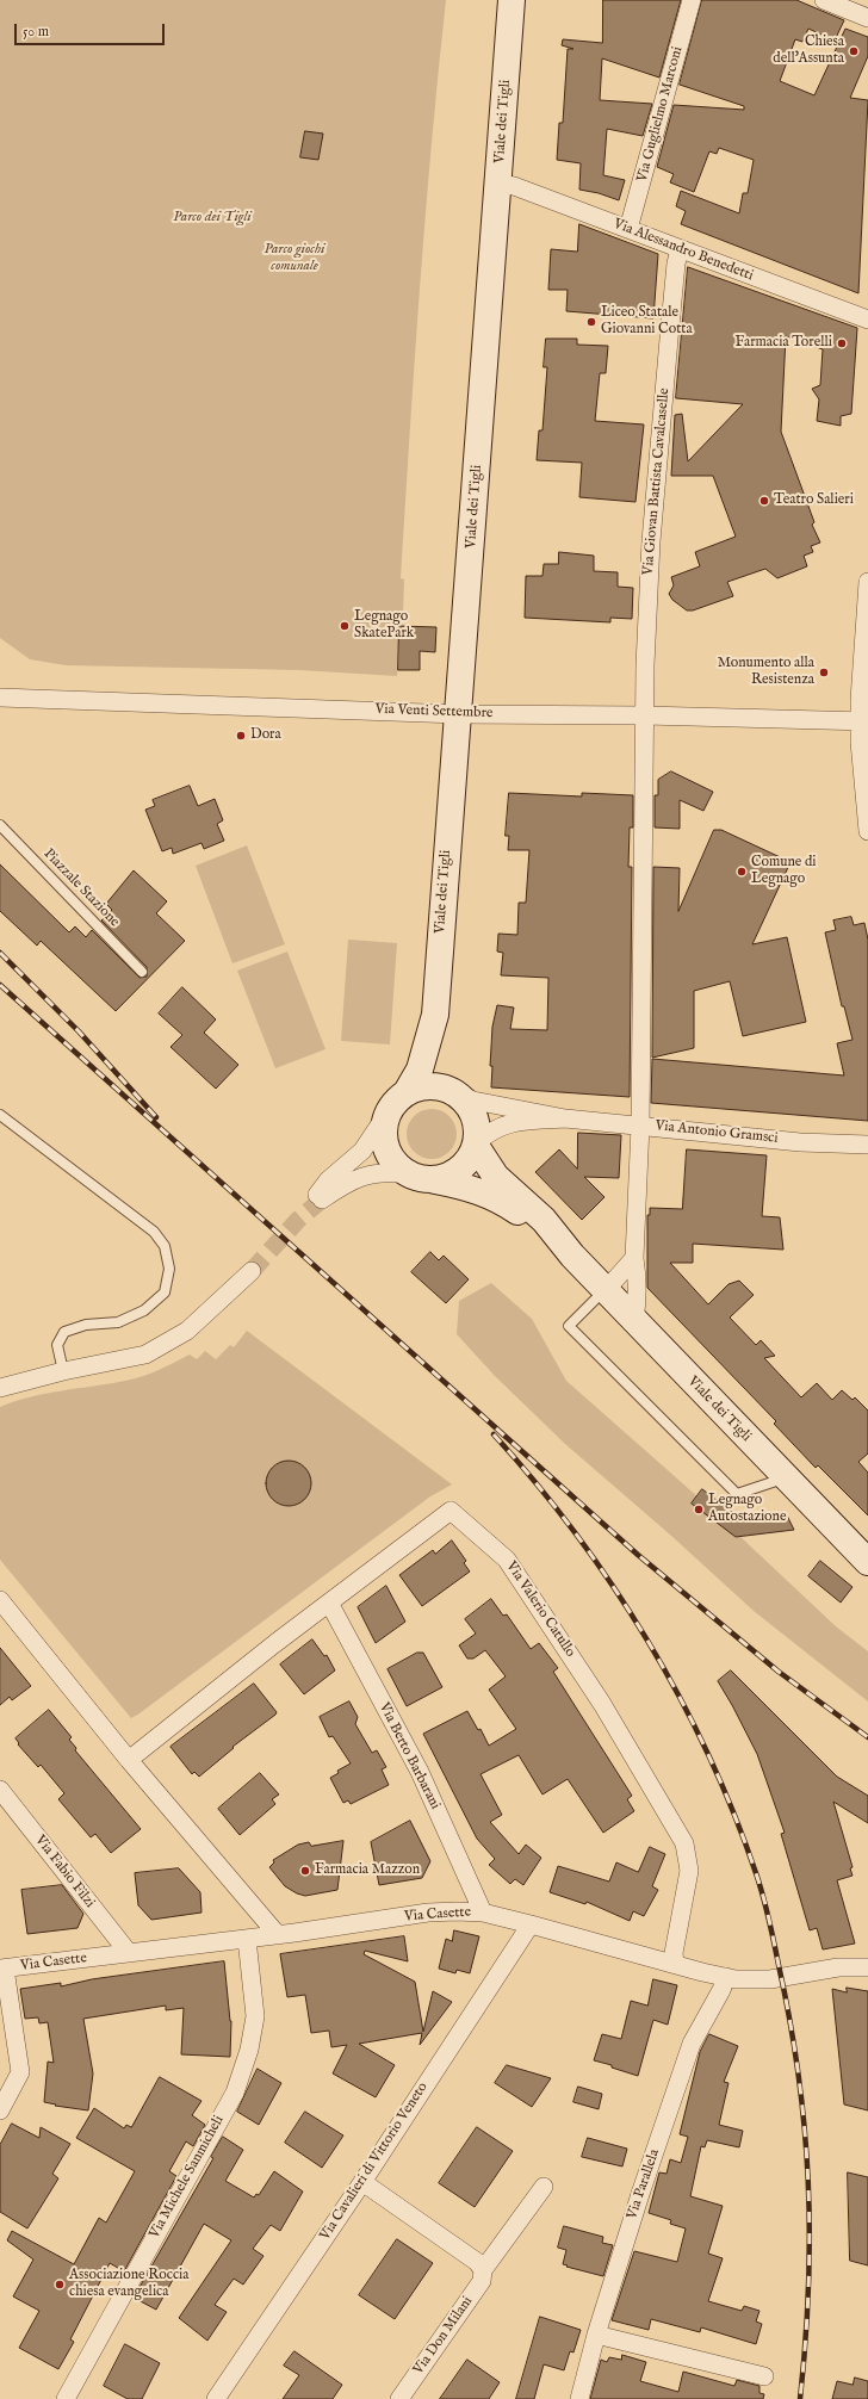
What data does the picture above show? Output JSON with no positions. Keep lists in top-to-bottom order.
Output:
{
  "streets": {
    "street": [
      "Via Guglielmo Marconi",
      "Viale dei Tigli",
      "Via Alessandro Benedetti",
      "Via Giovan Battista Cavalcaselle",
      "Via Venti Settembre",
      "Via Antonio Gramsci",
      "Via Valerio Catullo",
      "Via Berto Barbarani",
      "Via Fabio Filzi",
      "Via Casette",
      "Via Cavalieri di Vittorio Veneto",
      "Via Michele Sanmicheli",
      "Via Parallela",
      "Via Don Milani"
    ],
    "lane": ["Piazzale Stazione"]
  },
  "crossings": [
    ["Via Guglielmo Marconi", "Via Alessandro Benedetti"],
    ["Viale dei Tigli", "Via Alessandro Benedetti"],
    ["Viale dei Tigli", "Via Giovan Battista Cavalcaselle"],
    ["Viale dei Tigli", "Via Venti Settembre"],
    ["Viale dei Tigli", "Via Antonio Gramsci"],
    ["Via Alessandro Benedetti", "Via Giovan Battista Cavalcaselle"],
    ["Via Giovan Battista Cavalcaselle", "Via Venti Settembre"],
    ["Via Giovan Battista Cavalcaselle", "Via Antonio Gramsci"],
    ["Via Valerio Catullo", "Via Berto Barbarani"],
    ["Via Valerio Catullo", "Via Casette"],
    ["Via Berto Barbarani", "Via Casette"],
    ["Via Fabio Filzi", "Via Casette"],
    ["Via Casette", "Via Cavalieri di Vittorio Veneto"],
    ["Via Casette", "Via Michele Sanmicheli"],
    ["Via Casette", "Via Parallela"]
  ],
  "parks": ["Parco dei Tigli", "Parco giochi comunale"],
  "places": [
    "Chiesa dell'Assunta",
    "Liceo Statale Giovanni Cotta",
    "Farmacia Torelli",
    "Teatro Salieri",
    "Legnago SkatePark",
    "Monumento alla Resistenza",
    "Dora",
    "Comune di Legnago",
    "Legnago Autostazione",
    "Farmacia Mazzon",
    "Associazione Roccia chiesa evangelica"
  ],
  "scale_bar": "50 m"
}
